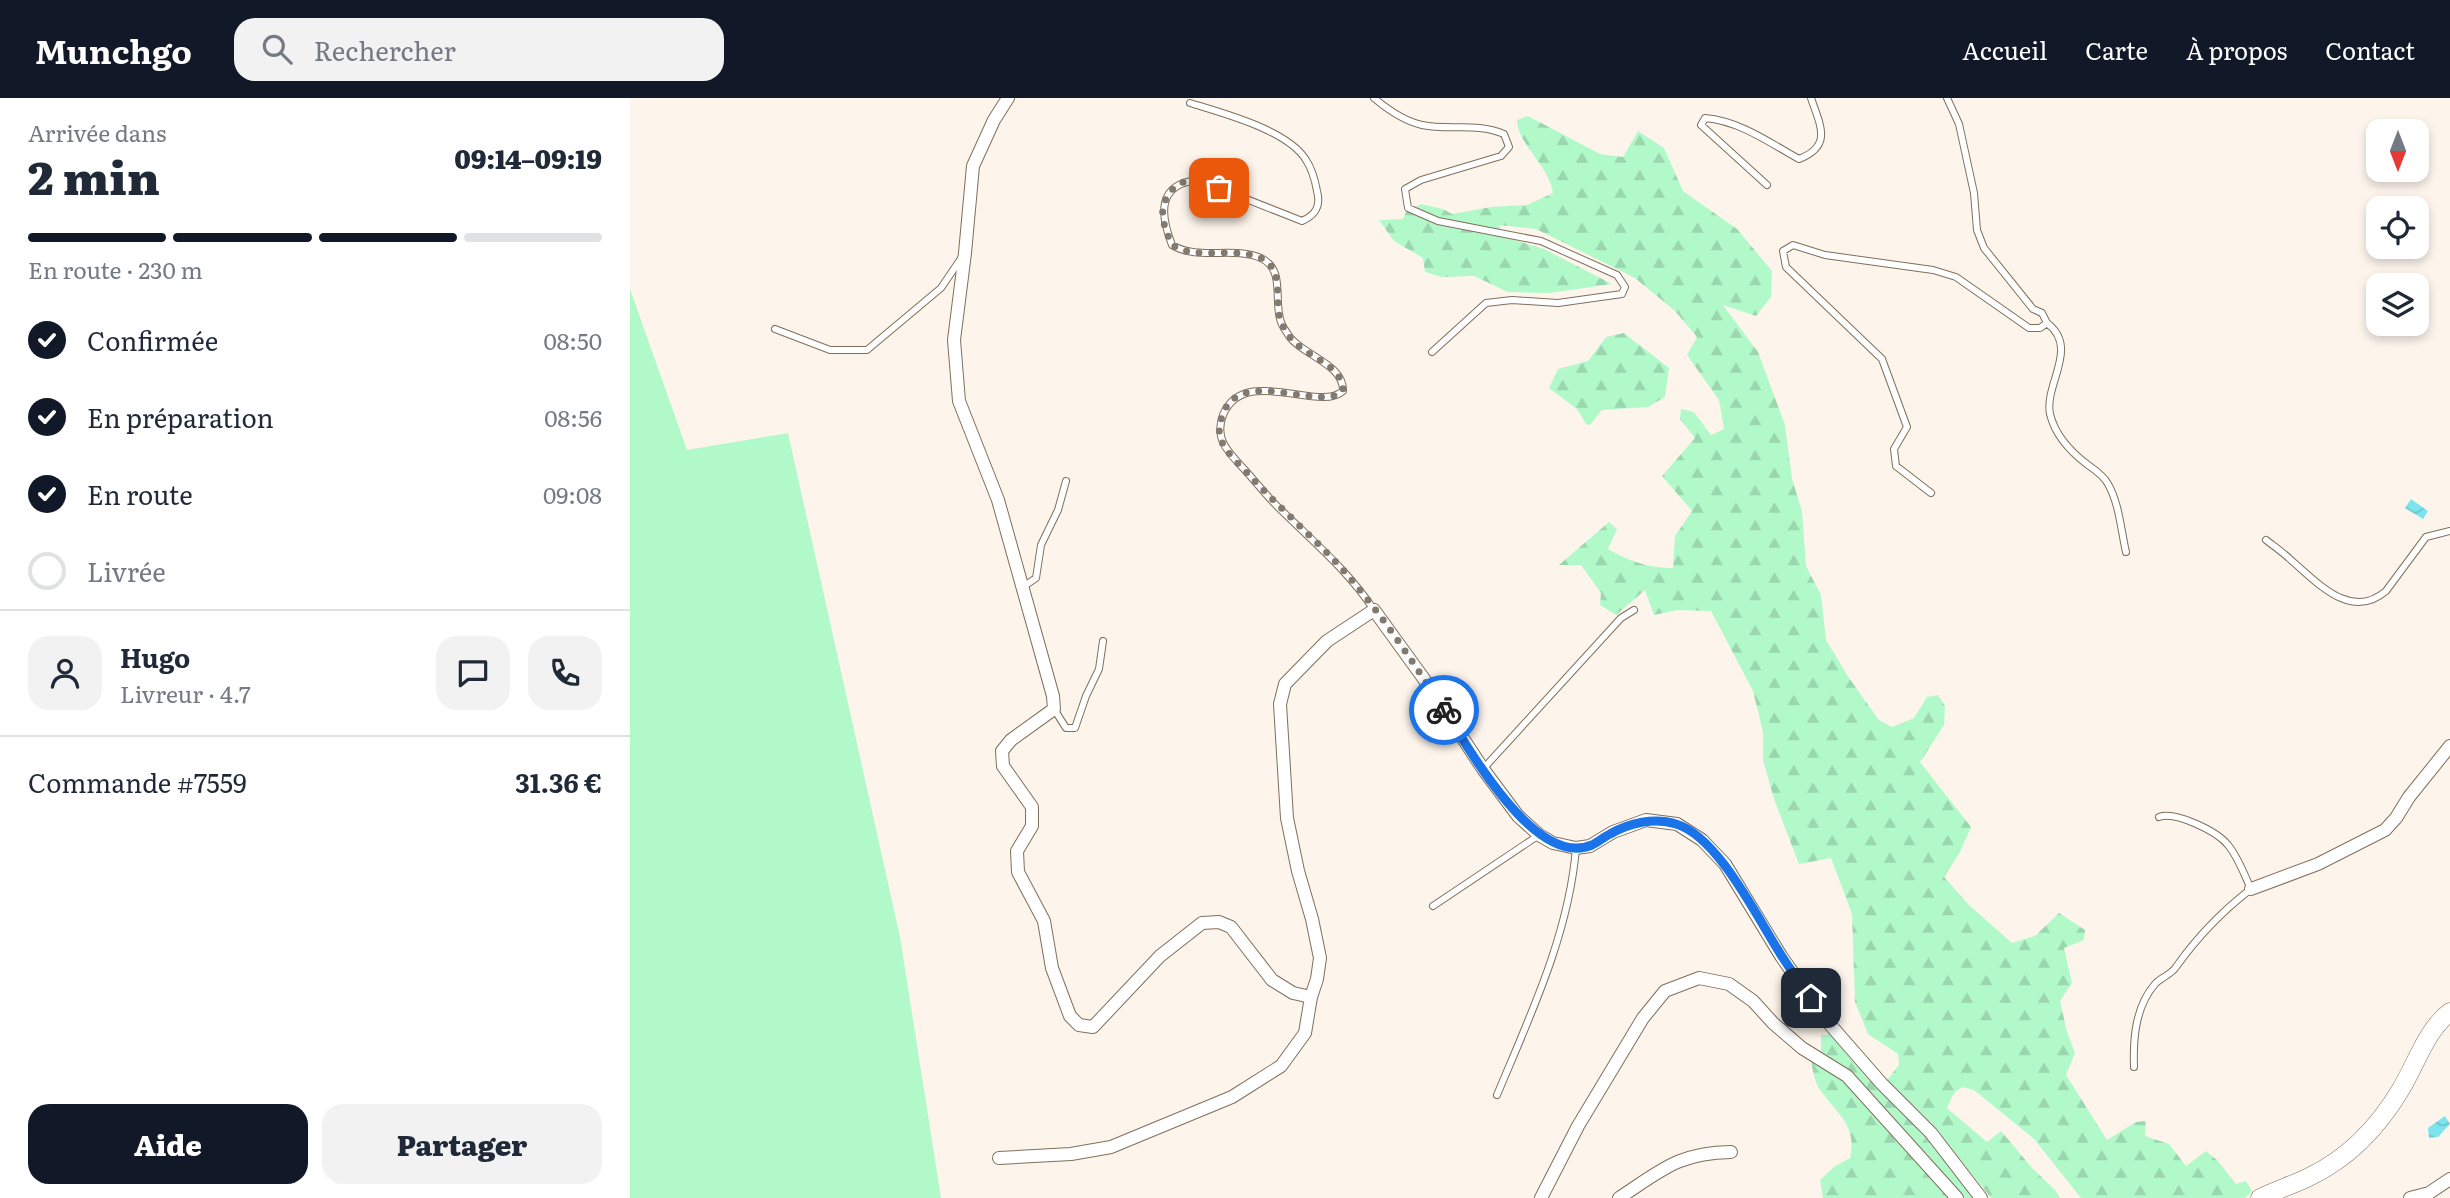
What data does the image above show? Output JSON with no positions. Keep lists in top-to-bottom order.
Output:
{
  "north": "bottom",
  "page": {
    "header": "Munchgo",
    "search": "Rechercher",
    "nav": [
      "Accueil",
      "Carte",
      "À propos",
      "Contact"
    ],
    "heading": ["2 min", "Arrivée dans", "09:14–09:19"],
    "panel": [
      "Hugo",
      "Livreur · 4.7",
      "Commande #7559",
      "31.36 €"
    ],
    "bar": "En route · 230 m",
    "list": [
      ["Confirmée", "08:50"],
      ["En préparation", "08:56"],
      ["En route", "09:08"],
      "Livrée"
    ],
    "buttons": ["Aide", "Partager"]
  }
}
